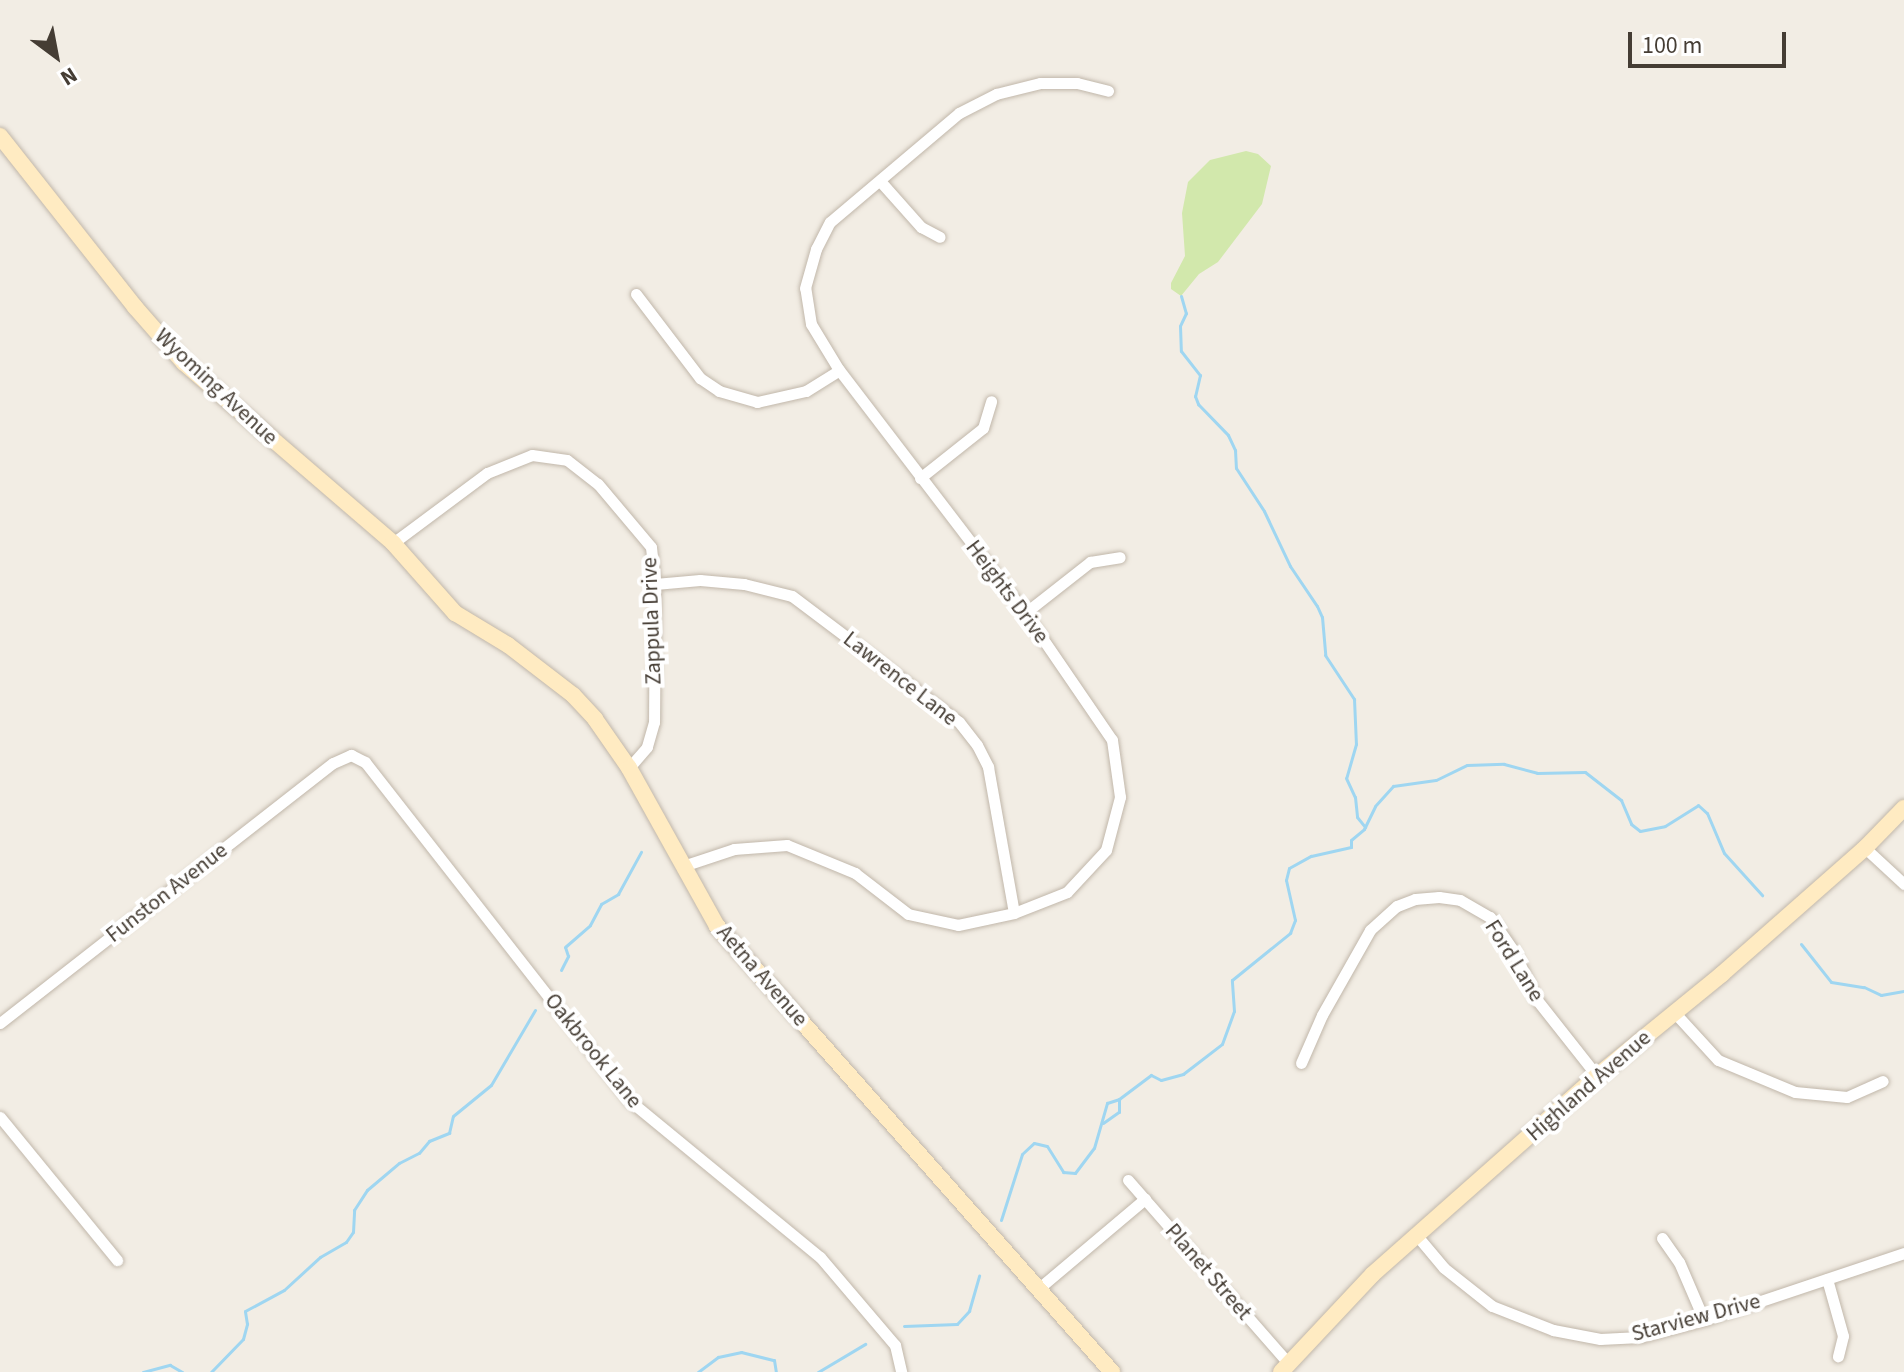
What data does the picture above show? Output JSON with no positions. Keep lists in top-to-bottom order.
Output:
{
  "streets": {
    "street": [
      "Wyoming Avenue",
      "Heights Drive",
      "Zappula Drive",
      "Lawrence Lane",
      "Funston Avenue",
      "Ford Lane",
      "Aetna Avenue",
      "Oakbrook Lane",
      "Highland Avenue",
      "Planet Street",
      "Starview Drive"
    ]
  },
  "crossings": [
    ["Wyoming Avenue", "Zappula Drive"],
    ["Wyoming Avenue", "Aetna Avenue"],
    ["Heights Drive", "Lawrence Lane"],
    ["Heights Drive", "Aetna Avenue"],
    ["Zappula Drive", "Lawrence Lane"],
    ["Zappula Drive", "Aetna Avenue"],
    ["Funston Avenue", "Oakbrook Lane"],
    ["Ford Lane", "Highland Avenue"],
    ["Highland Avenue", "Planet Street"],
    ["Highland Avenue", "Starview Drive"]
  ],
  "scale_bar": "100 m",
  "north": "bottom right"
}
